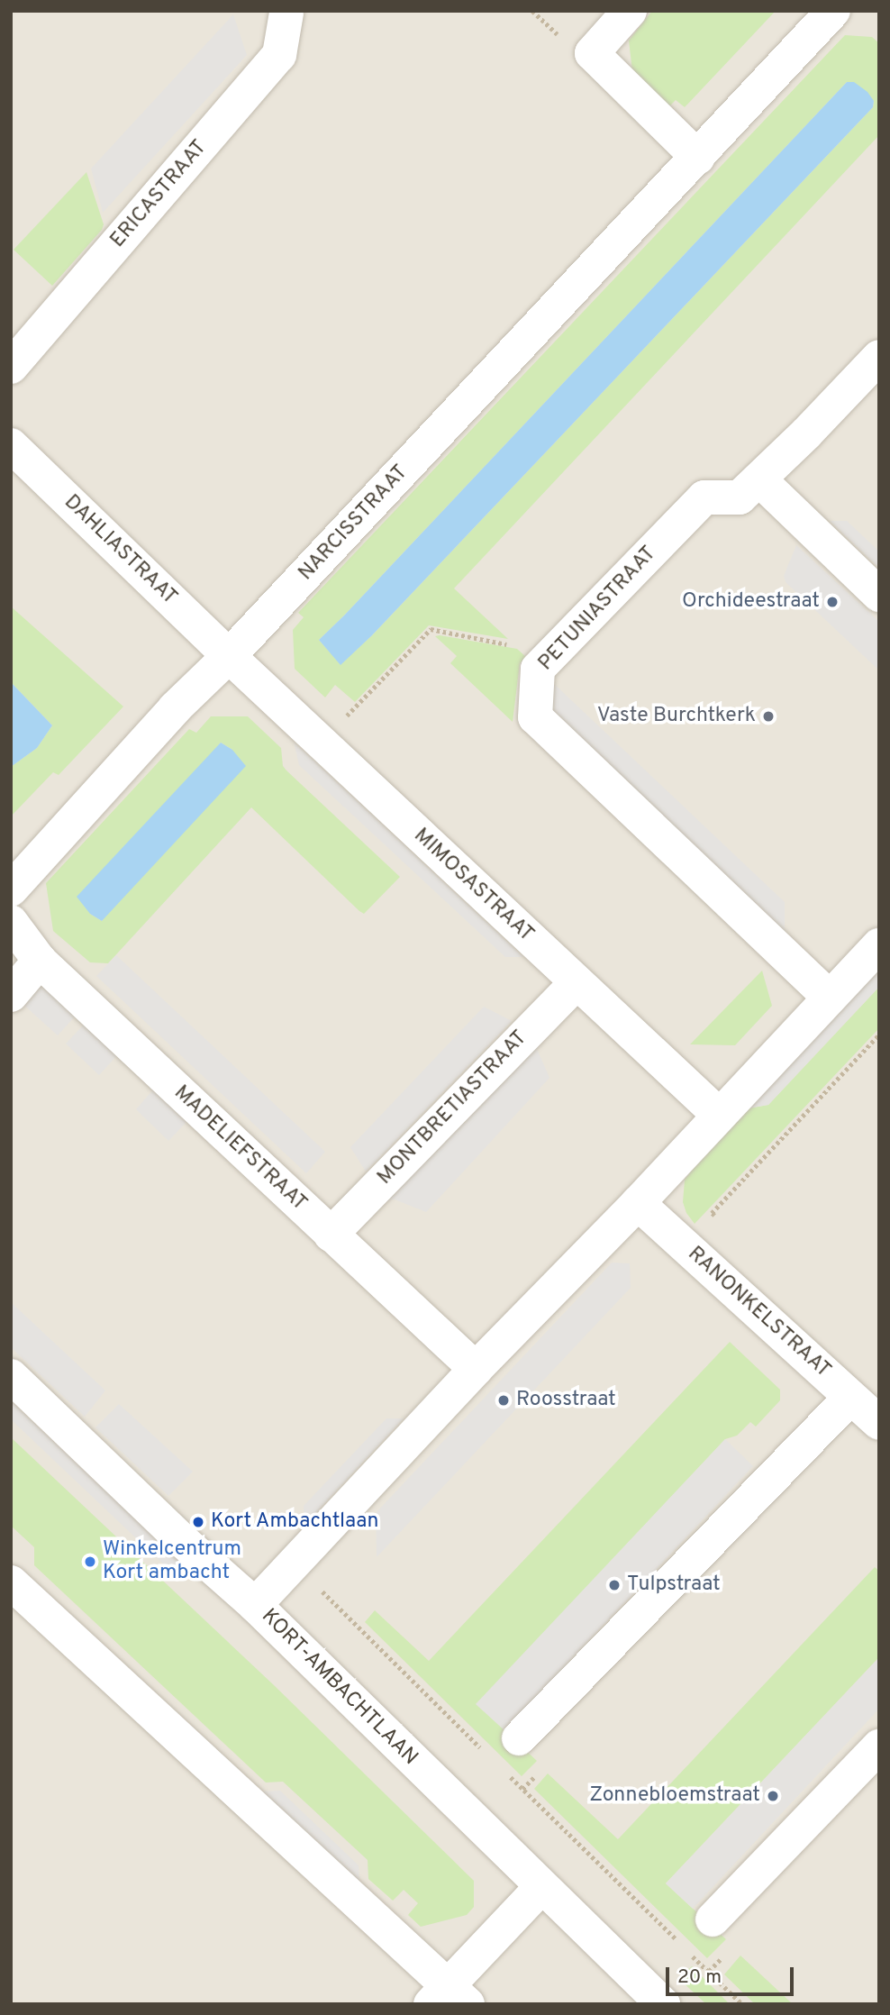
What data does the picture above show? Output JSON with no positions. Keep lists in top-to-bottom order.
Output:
{
  "streets": {
    "street": [
      "ERICASTRAAT",
      "NARCISSTRAAT",
      "DAHLIASTRAAT",
      "PETUNIASTRAAT",
      "MIMOSASTRAAT",
      "MONTBRETIASTRAAT",
      "MADELIEFSTRAAT",
      "RANONKELSTRAAT",
      "KORT-AMBACHTLAAN"
    ]
  },
  "crossings": [
    ["NARCISSTRAAT", "DAHLIASTRAAT"],
    ["NARCISSTRAAT", "MIMOSASTRAAT"],
    ["DAHLIASTRAAT", "MIMOSASTRAAT"],
    ["MIMOSASTRAAT", "MONTBRETIASTRAAT"],
    ["MONTBRETIASTRAAT", "MADELIEFSTRAAT"]
  ],
  "places": [
    "Orchideestraat",
    "Vaste Burchtkerk",
    "Roosstraat",
    "Kort Ambachtlaan",
    "Winkelcentrum Kort ambacht",
    "Tulpstraat",
    "Zonnebloemstraat"
  ],
  "scale_bar": "20 m"
}
